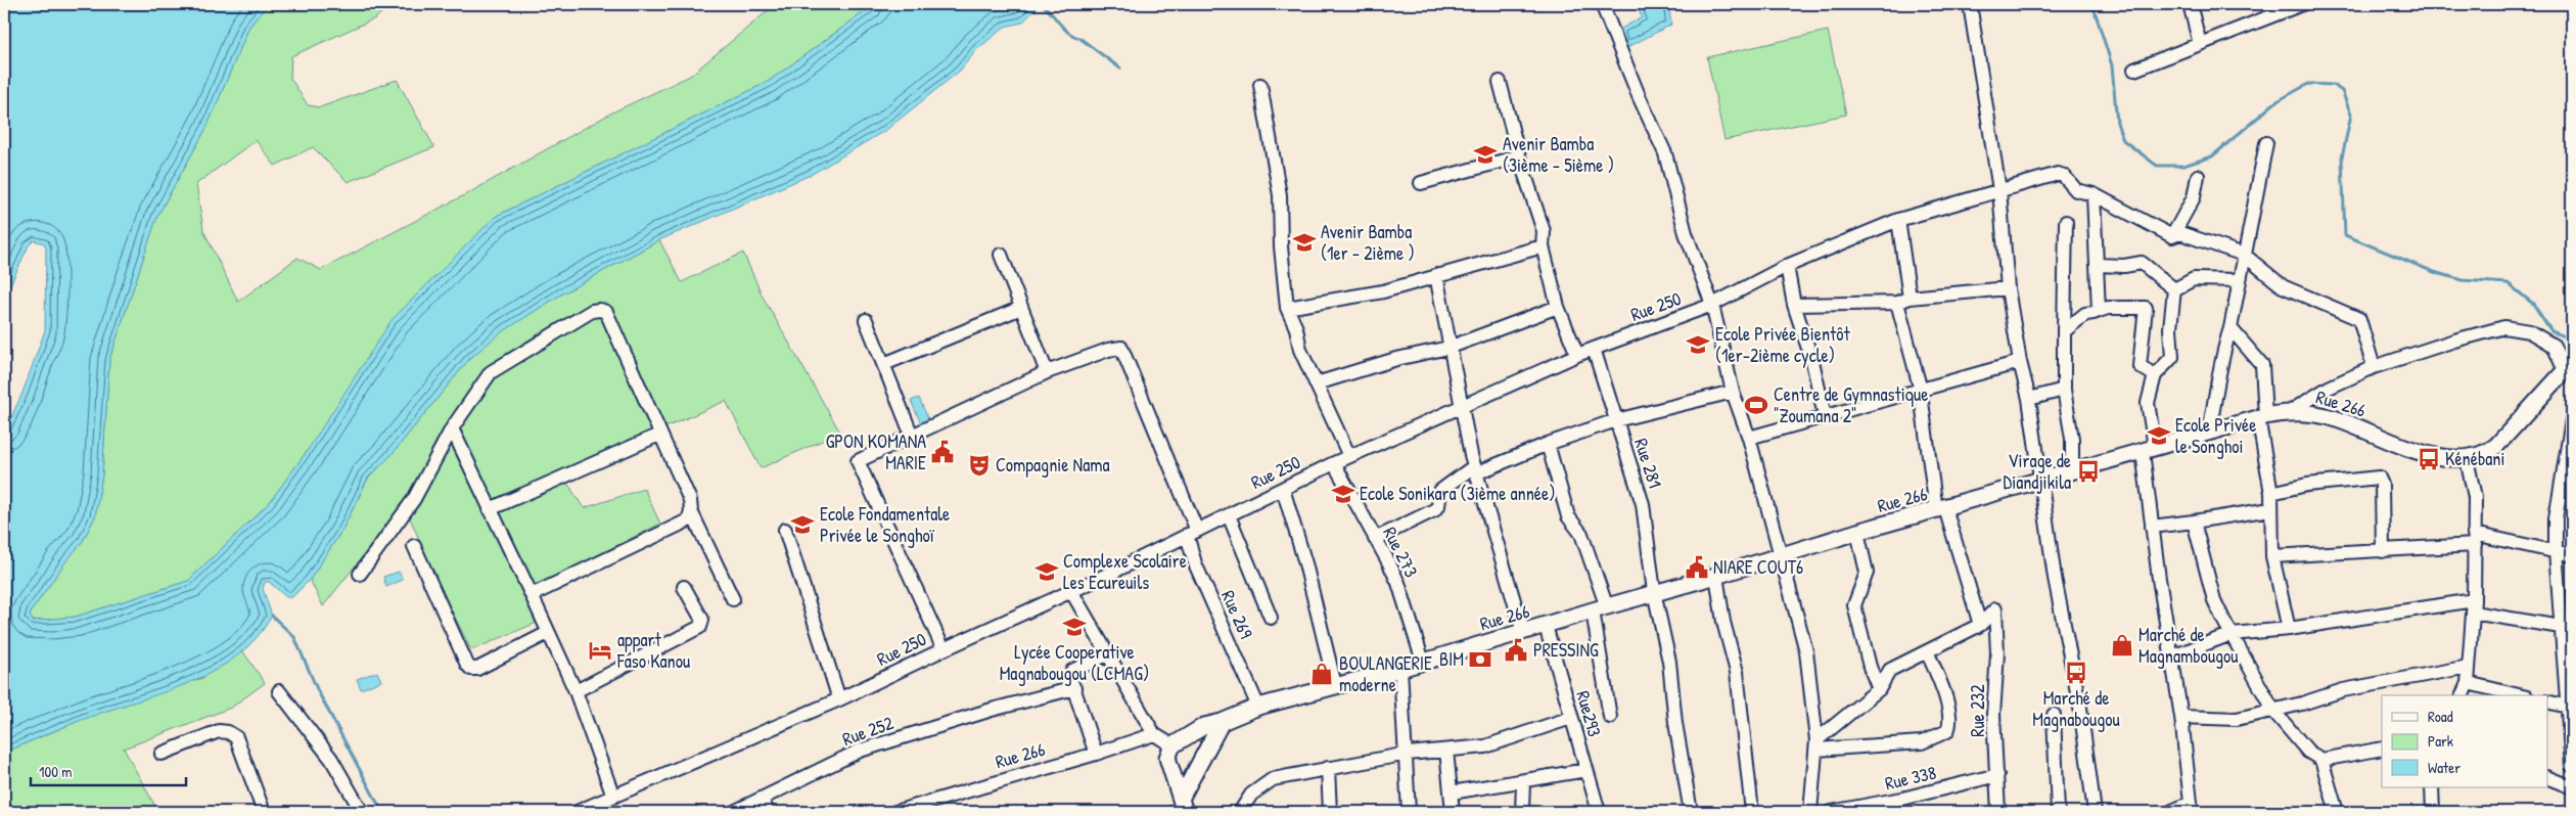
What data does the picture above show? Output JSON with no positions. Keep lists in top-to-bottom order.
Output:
{
  "streets": {
    "main road": ["Rue 266"],
    "street": [
      "Rue 250",
      "Rue 281",
      "Rue 273",
      "Rue 269",
      "Rue 232",
      "Rue293",
      "Rue 252",
      "Rue 338"
    ]
  },
  "crossings": [
    ["Rue 250", "Rue 281"],
    ["Rue 250", "Rue 273"],
    ["Rue 250", "Rue 269"],
    ["Rue 266", "Rue 281"],
    ["Rue 266", "Rue 273"],
    ["Rue 266", "Rue 269"],
    ["Rue 266", "Rue293"],
    ["Rue 232", "Rue 338"]
  ],
  "places": {
    "school or university": [
      "Avenir Bamba (3ième - 5ième )",
      "Avenir Bamba (1er - 2ième )",
      "Ecole Privée Bientôt (1er-2ième cycle)",
      "Ecole Privée le Songhoi",
      "Ecole Sonikara (3ième année)",
      "Ecole Fondamentale Privée le Songhoï",
      "Complexe Scolaire Les Ecureuils",
      "Lycée Cooperative Magnabougou (LCMAG)"
    ],
    "sports": ["Centre de Gymnastique \"Zoumana 2\""],
    "public building": ["GPON KOMANA MARIE", "NIARE COUT6", "PRESSING"],
    "bus stop": ["Kénébani", "Virage de Diandjikila", "Marché de Magnabougou"],
    "theatre": ["Compagnie Nama"],
    "shop": ["Marché de Magnambougou", "BOULANGERIE moderne"],
    "hotel": ["appart Faso Kanou"],
    "bank": ["BIM"]
  },
  "legend": ["Road", "Park", "Water"],
  "scale_bar": "100 m"
}
